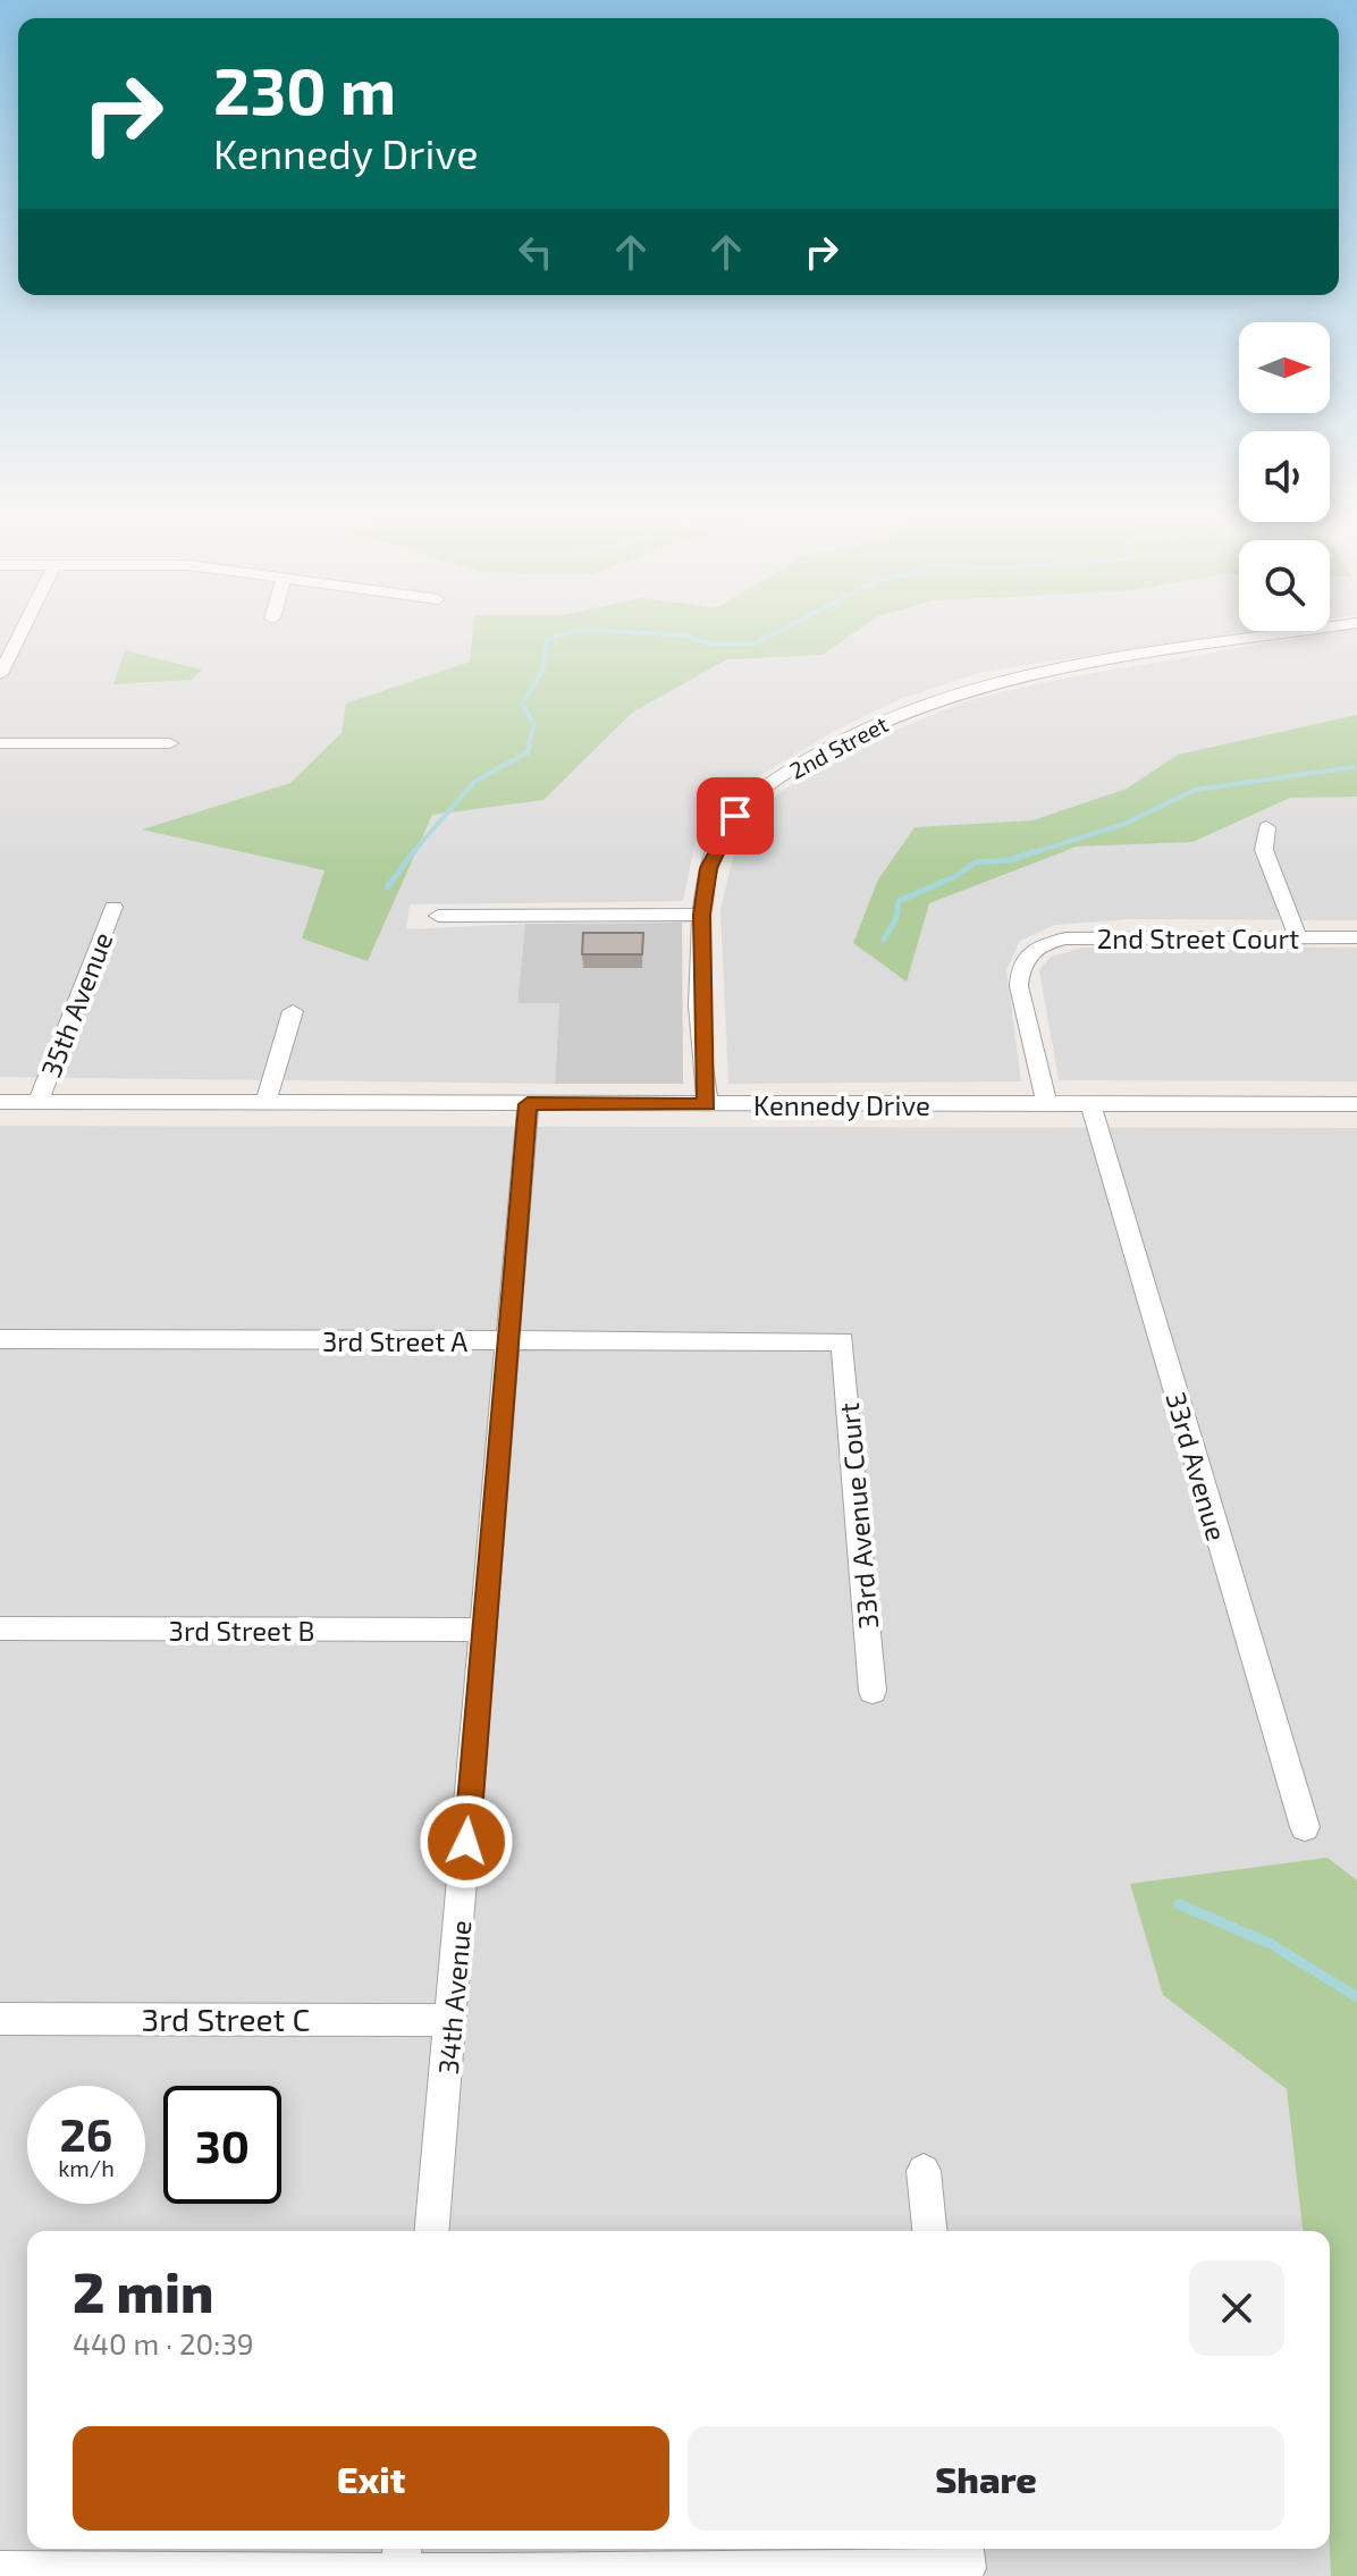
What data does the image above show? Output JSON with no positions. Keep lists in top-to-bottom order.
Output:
{
  "streets": {
    "street": [
      "2nd Street",
      "2nd Street Court",
      "35th Avenue",
      "Kennedy Drive",
      "3rd Street A",
      "33rd Avenue",
      "33rd Avenue Court",
      "3rd Street B",
      "34th Avenue",
      "3rd Street C"
    ]
  },
  "crossings": [
    ["2nd Street Court", "Kennedy Drive"],
    ["35th Avenue", "Kennedy Drive"],
    ["Kennedy Drive", "33rd Avenue"],
    ["Kennedy Drive", "34th Avenue"],
    ["3rd Street A", "33rd Avenue Court"],
    ["3rd Street A", "34th Avenue"],
    ["3rd Street B", "34th Avenue"],
    ["34th Avenue", "3rd Street C"]
  ],
  "north": "right",
  "page": {
    "turn": ["230 m", "Kennedy Drive"],
    "speed": "26 km/h",
    "limit": "30",
    "heading": ["2 min", "440 m · 20:39"],
    "buttons": ["Exit", "Share"]
  }
}
